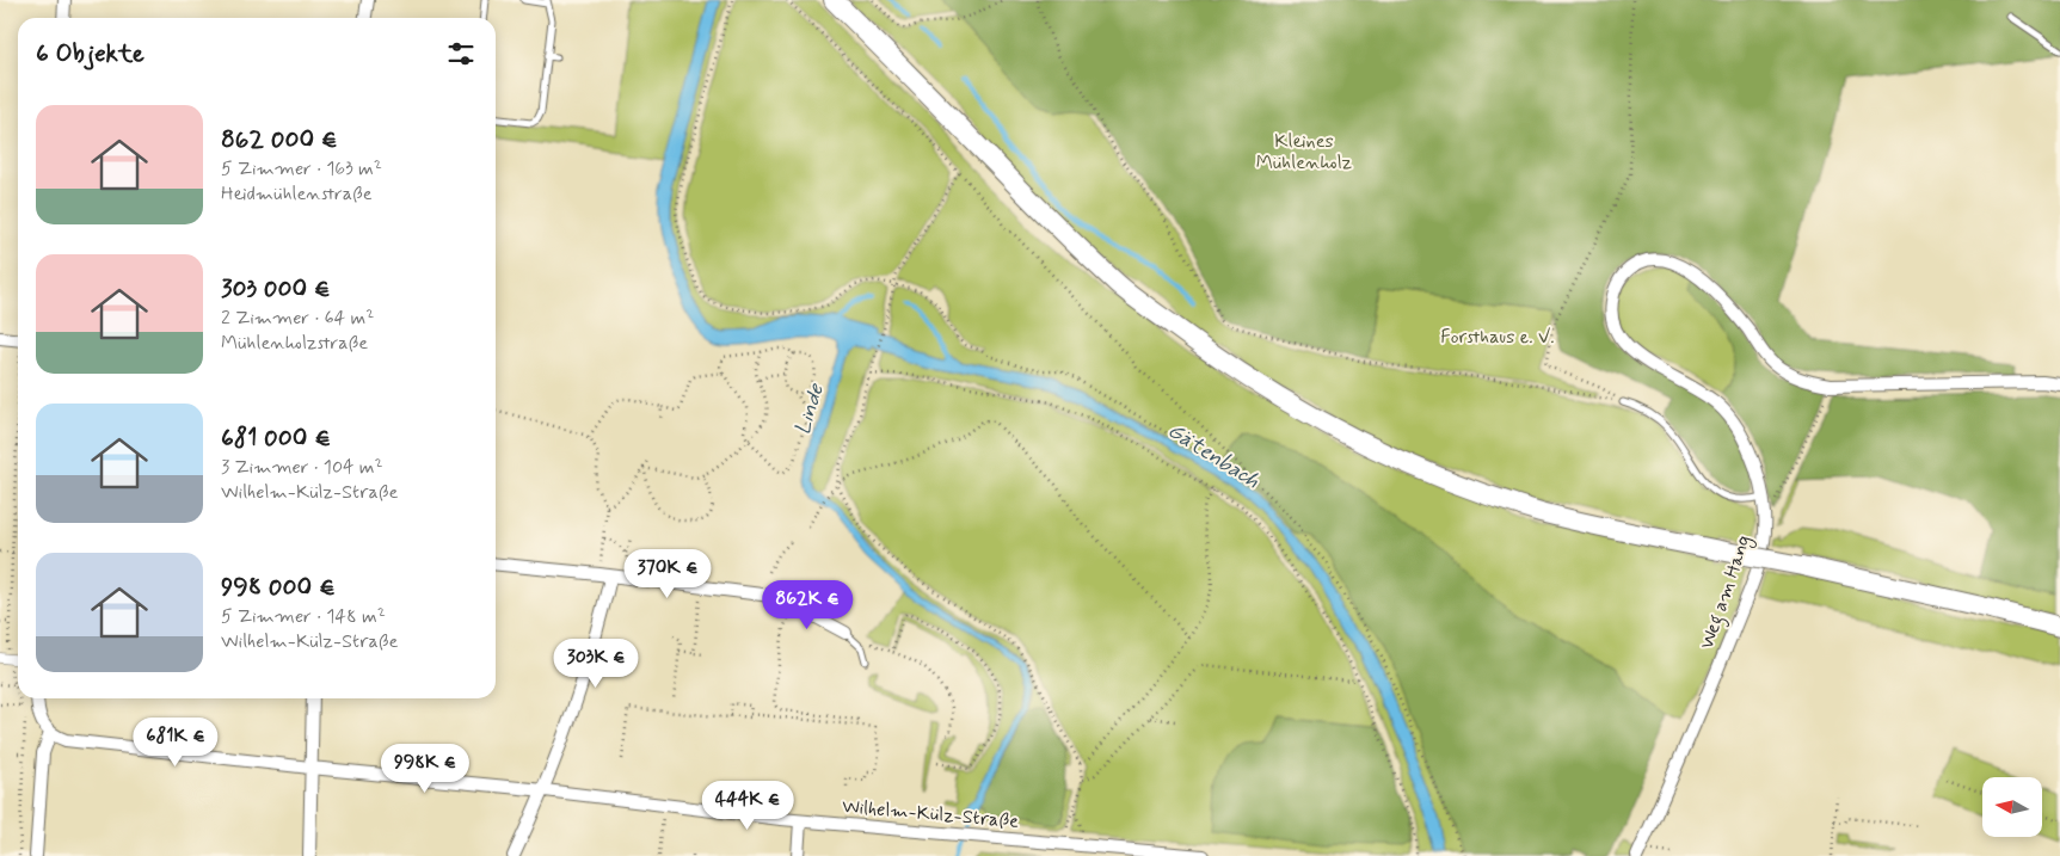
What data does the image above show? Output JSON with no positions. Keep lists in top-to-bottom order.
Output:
{
  "streets": {
    "street": ["Weg am Hang", "Wilhelm-Külz-Straße"]
  },
  "water": ["Linde", "Gätenbach"],
  "parks": ["Kleines Mühlenholz", "Forsthaus e. V."],
  "north": "left",
  "page": {
    "heading": "6 Objekte",
    "list": [
      {
        "name": "862 000 €",
        "note": "5 Zimmer · 163 m² · Heidmühlenstraße"
      },
      {
        "name": "303 000 €",
        "note": "2 Zimmer · 64 m² · Mühlenholzstraße"
      },
      {
        "name": "681 000 €",
        "note": "3 Zimmer · 104 m² · Wilhelm-Külz-Straße"
      },
      {
        "name": "998 000 €",
        "note": "5 Zimmer · 148 m² · Wilhelm-Külz-Straße"
      }
    ],
    "price": [
      "370K €",
      "862K €",
      "303K €",
      "681K €",
      "998K €",
      "444K €"
    ]
  }
}
